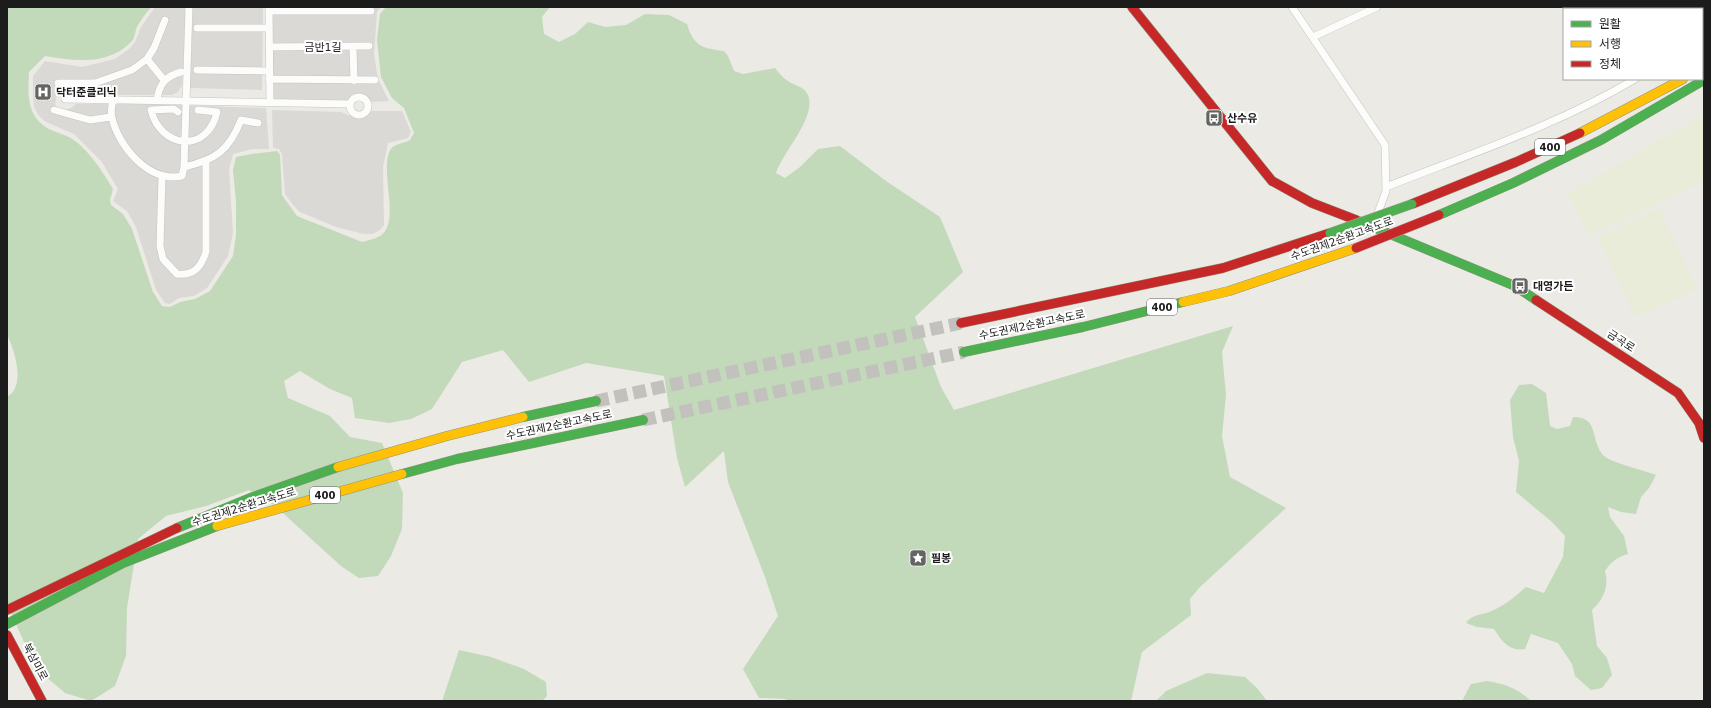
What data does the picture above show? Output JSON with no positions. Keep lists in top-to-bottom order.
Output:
{
  "streets": {
    "main road": [
      "400",
      "수도권제2순환고속도로",
      "금곡로",
      "북삼미로"
    ],
    "street": ["금반1길"]
  },
  "places": {
    "hospital": ["닥터준클리닉"],
    "bus stop": ["산수유", "대영가든"],
    "place": ["필봉"]
  },
  "legend": ["원활", "서행", "정체"]
}
